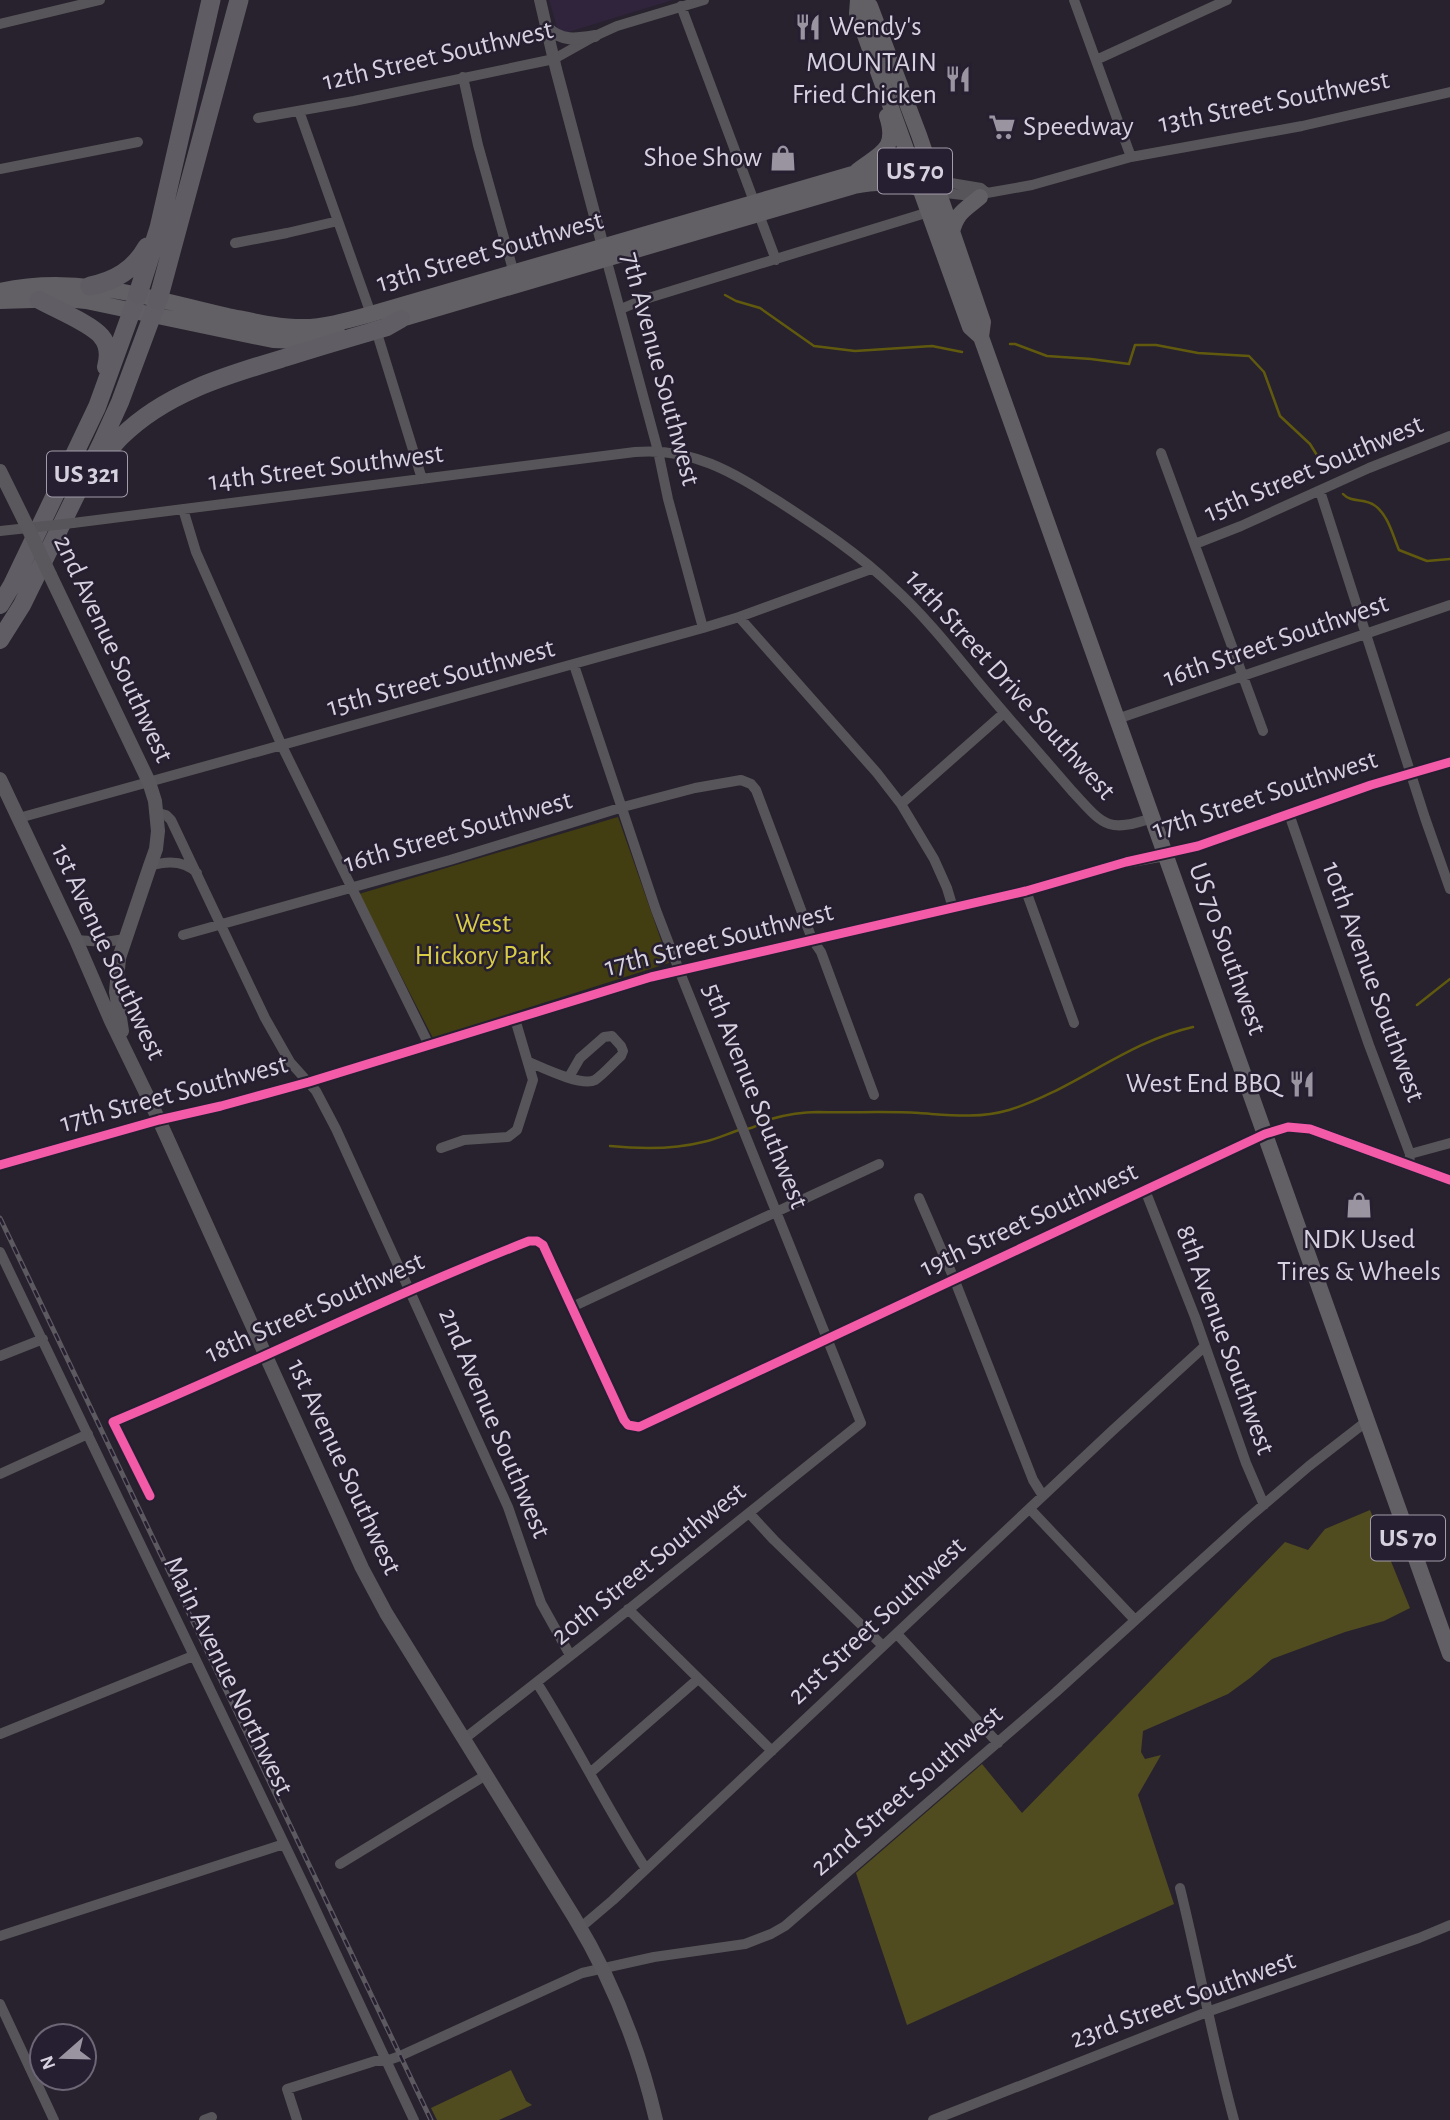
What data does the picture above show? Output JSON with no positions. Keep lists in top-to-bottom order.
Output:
{
  "streets": {
    "highway": ["US 321"],
    "main road": [
      "13th Street Southwest",
      "US 70",
      "2nd Avenue Southwest",
      "US 70 Southwest",
      "1st Avenue Southwest"
    ],
    "street": [
      "12th Street Southwest",
      "7th Avenue Southwest",
      "14th Street Southwest",
      "15th Street Southwest",
      "16th Street Southwest",
      "14th Street Drive Southwest",
      "17th Street Southwest",
      "10th Avenue Southwest",
      "5th Avenue Southwest",
      "19th Street Southwest",
      "18th Street Southwest",
      "8th Avenue Southwest",
      "20th Street Southwest",
      "21st Street Southwest",
      "Main Avenue Northwest",
      "22nd Street Southwest",
      "23rd Street Southwest"
    ]
  },
  "crossings": [
    ["12th Street Southwest", "7th Avenue Southwest"],
    ["13th Street Southwest", "7th Avenue Southwest"],
    ["13th Street Southwest", "US 321"],
    ["13th Street Southwest", "US 70 Southwest"],
    ["US 70", "US 70 Southwest"],
    ["US 70", "22nd Street Southwest"],
    ["7th Avenue Southwest", "14th Street Southwest"],
    ["7th Avenue Southwest", "15th Street Southwest"],
    ["7th Avenue Southwest", "14th Street Drive Southwest"],
    ["14th Street Southwest", "2nd Avenue Southwest"],
    ["14th Street Southwest", "14th Street Drive Southwest"],
    ["15th Street Southwest", "2nd Avenue Southwest"],
    ["15th Street Southwest", "14th Street Drive Southwest"],
    ["15th Street Southwest", "1st Avenue Southwest"],
    ["15th Street Southwest", "5th Avenue Southwest"],
    ["16th Street Southwest", "2nd Avenue Southwest"],
    ["16th Street Southwest", "17th Street Southwest"],
    ["16th Street Southwest", "US 70 Southwest"],
    ["16th Street Southwest", "5th Avenue Southwest"],
    ["2nd Avenue Southwest", "17th Street Southwest"],
    ["2nd Avenue Southwest", "1st Avenue Southwest"],
    ["2nd Avenue Southwest", "18th Street Southwest"],
    ["2nd Avenue Southwest", "20th Street Southwest"],
    ["14th Street Drive Southwest", "US 70 Southwest"],
    ["17th Street Southwest", "US 70 Southwest"],
    ["17th Street Southwest", "1st Avenue Southwest"],
    ["17th Street Southwest", "10th Avenue Southwest"],
    ["17th Street Southwest", "5th Avenue Southwest"],
    ["US 70 Southwest", "19th Street Southwest"],
    ["US 70 Southwest", "22nd Street Southwest"],
    ["1st Avenue Southwest", "18th Street Southwest"],
    ["1st Avenue Southwest", "20th Street Southwest"],
    ["1st Avenue Southwest", "21st Street Southwest"],
    ["1st Avenue Southwest", "22nd Street Southwest"],
    ["10th Avenue Southwest", "19th Street Southwest"],
    ["5th Avenue Southwest", "19th Street Southwest"],
    ["5th Avenue Southwest", "20th Street Southwest"],
    ["19th Street Southwest", "18th Street Southwest"],
    ["19th Street Southwest", "8th Avenue Southwest"],
    ["8th Avenue Southwest", "21st Street Southwest"],
    ["8th Avenue Southwest", "22nd Street Southwest"],
    ["Main Avenue Northwest", "22nd Street Southwest"]
  ],
  "parks": ["West Hickory Park"],
  "places": {
    "restaurant": ["Wendy's", "MOUNTAIN Fried Chicken", "West End BBQ"],
    "supermarket": ["Speedway"],
    "shop": ["Shoe Show", "NDK Used Tires & Wheels"]
  },
  "north": "left"
}
